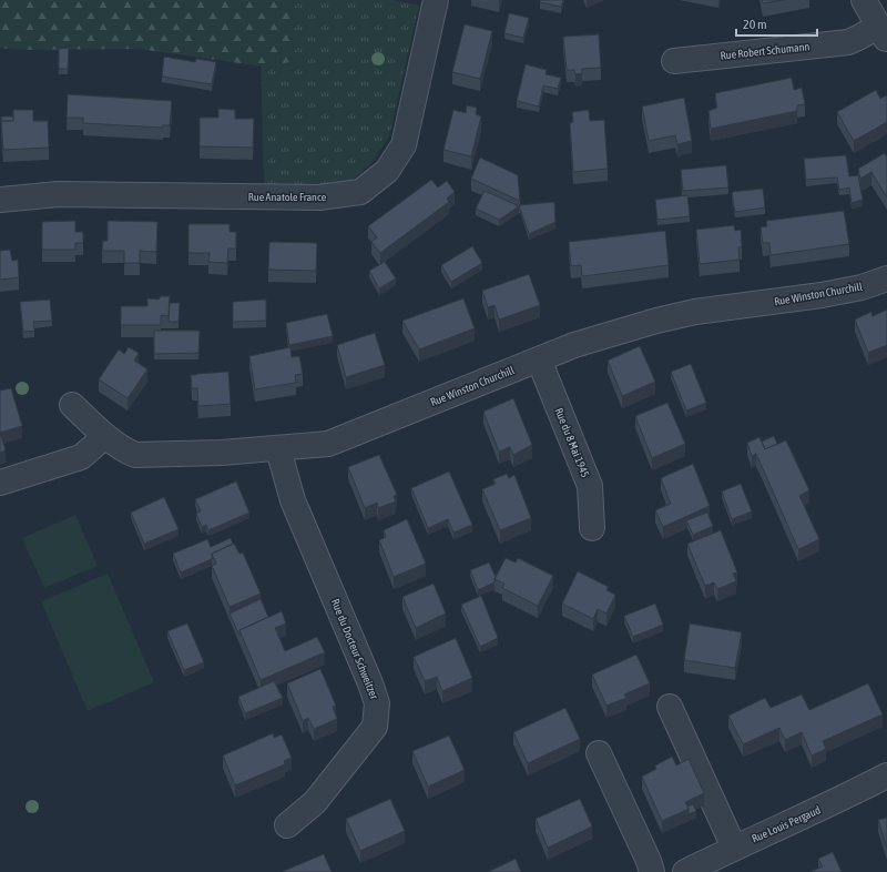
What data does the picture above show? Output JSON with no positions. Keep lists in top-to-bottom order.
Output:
{
  "streets": {
    "street": [
      "Rue Robert Schumann",
      "Rue Anatole France",
      "Rue Winston Churchill",
      "Rue du 8 Mai 1945",
      "Rue du Docteur Schweitzer",
      "Rue Louis Pergaud"
    ]
  },
  "crossings": [
    ["Rue Winston Churchill", "Rue du 8 Mai 1945"],
    ["Rue Winston Churchill", "Rue du Docteur Schweitzer"]
  ],
  "scale_bar": "20 m"
}
